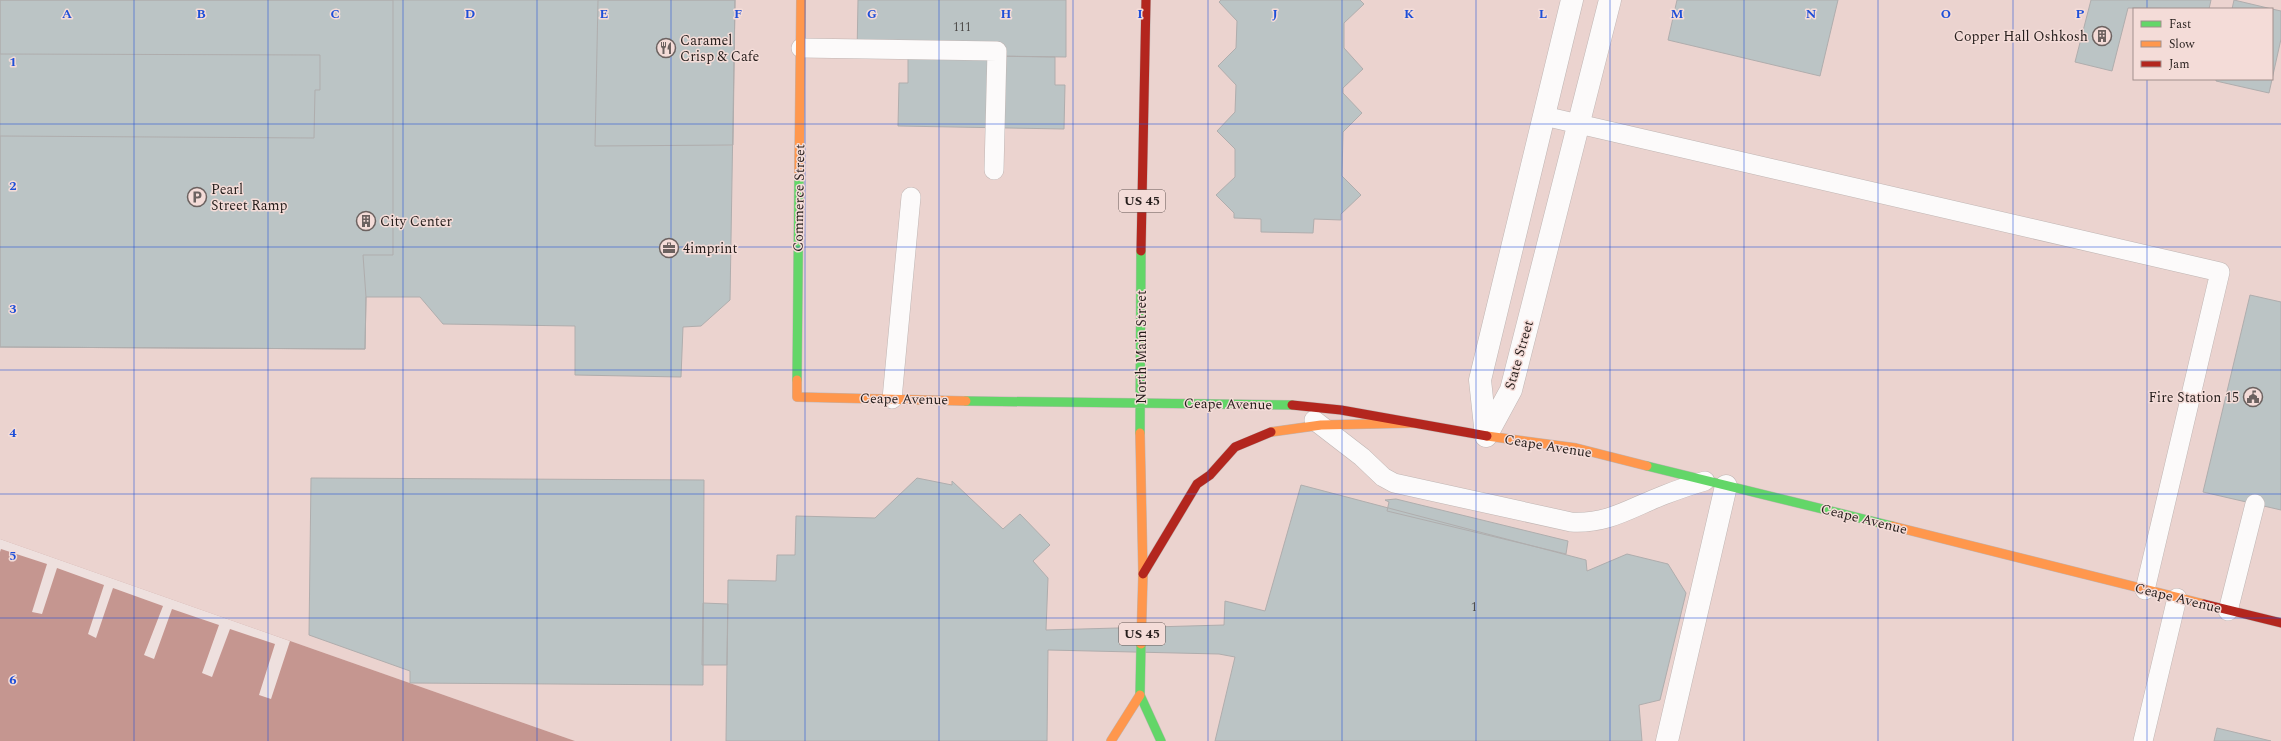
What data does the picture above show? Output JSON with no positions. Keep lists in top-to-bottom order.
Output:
{
  "streets": {
    "street": [
      "Commerce Street",
      "US 45",
      "North Main Street",
      "State Street",
      "Ceape Avenue"
    ]
  },
  "crossings": [
    ["Commerce Street", "Ceape Avenue"],
    ["North Main Street", "Ceape Avenue"],
    ["State Street", "Ceape Avenue"]
  ],
  "places": {
    "building": ["Copper Hall Oshkosh", "City Center"],
    "restaurant": ["Caramel Crisp & Cafe"],
    "parking": ["Pearl Street Ramp"],
    "office": ["4imprint"],
    "public building": ["Fire Station 15"]
  },
  "house_numbers": ["111", "1"],
  "legend": ["Fast", "Slow", "Jam"],
  "grid": {
    "columns": [
      "A",
      "B",
      "C",
      "D",
      "E",
      "F",
      "G",
      "H",
      "I",
      "J",
      "K",
      "L",
      "M",
      "N",
      "O",
      "P"
    ],
    "rows": [
      "1",
      "2",
      "3",
      "4",
      "5",
      "6"
    ]
  }
}
